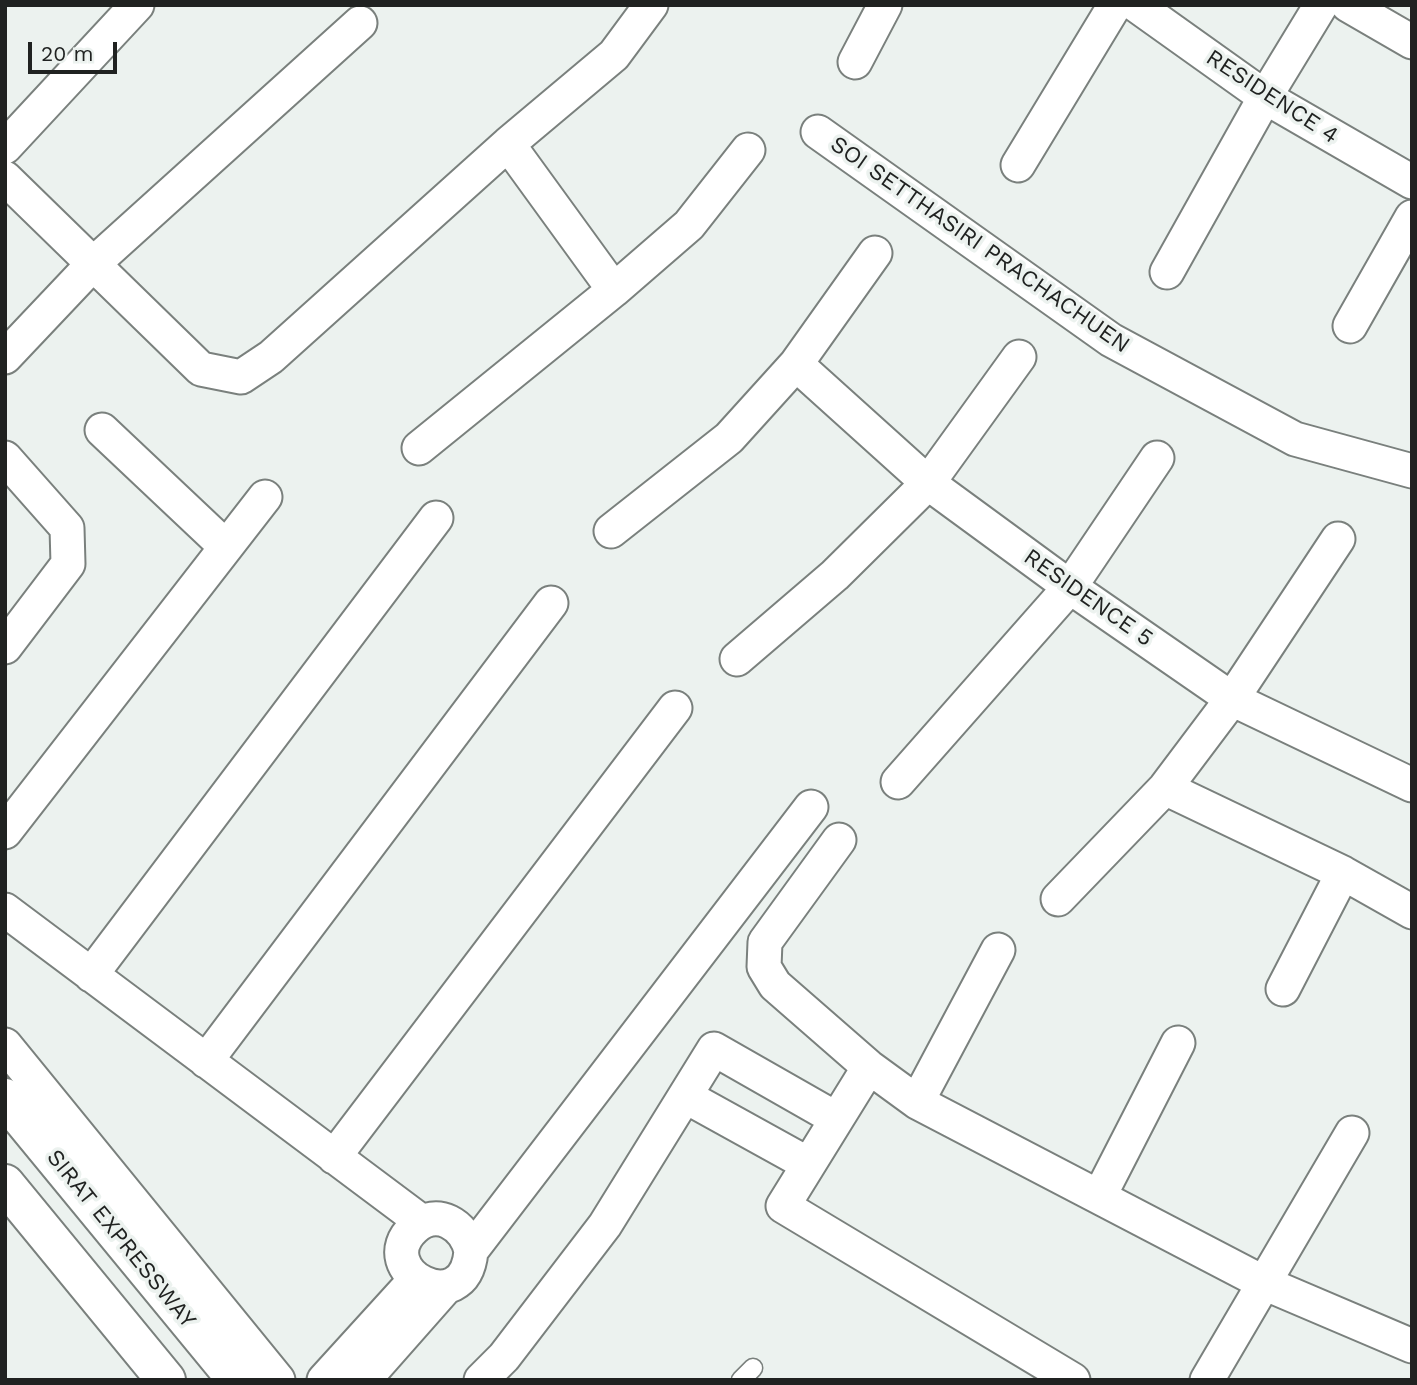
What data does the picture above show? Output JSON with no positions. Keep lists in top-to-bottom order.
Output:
{
  "streets": {
    "highway": ["SIRAT EXPRESSWAY"],
    "street": ["RESIDENCE 4", "SOI SETTHASIRI PRACHACHUEN", "RESIDENCE 5"]
  },
  "scale_bar": "20 m"
}
